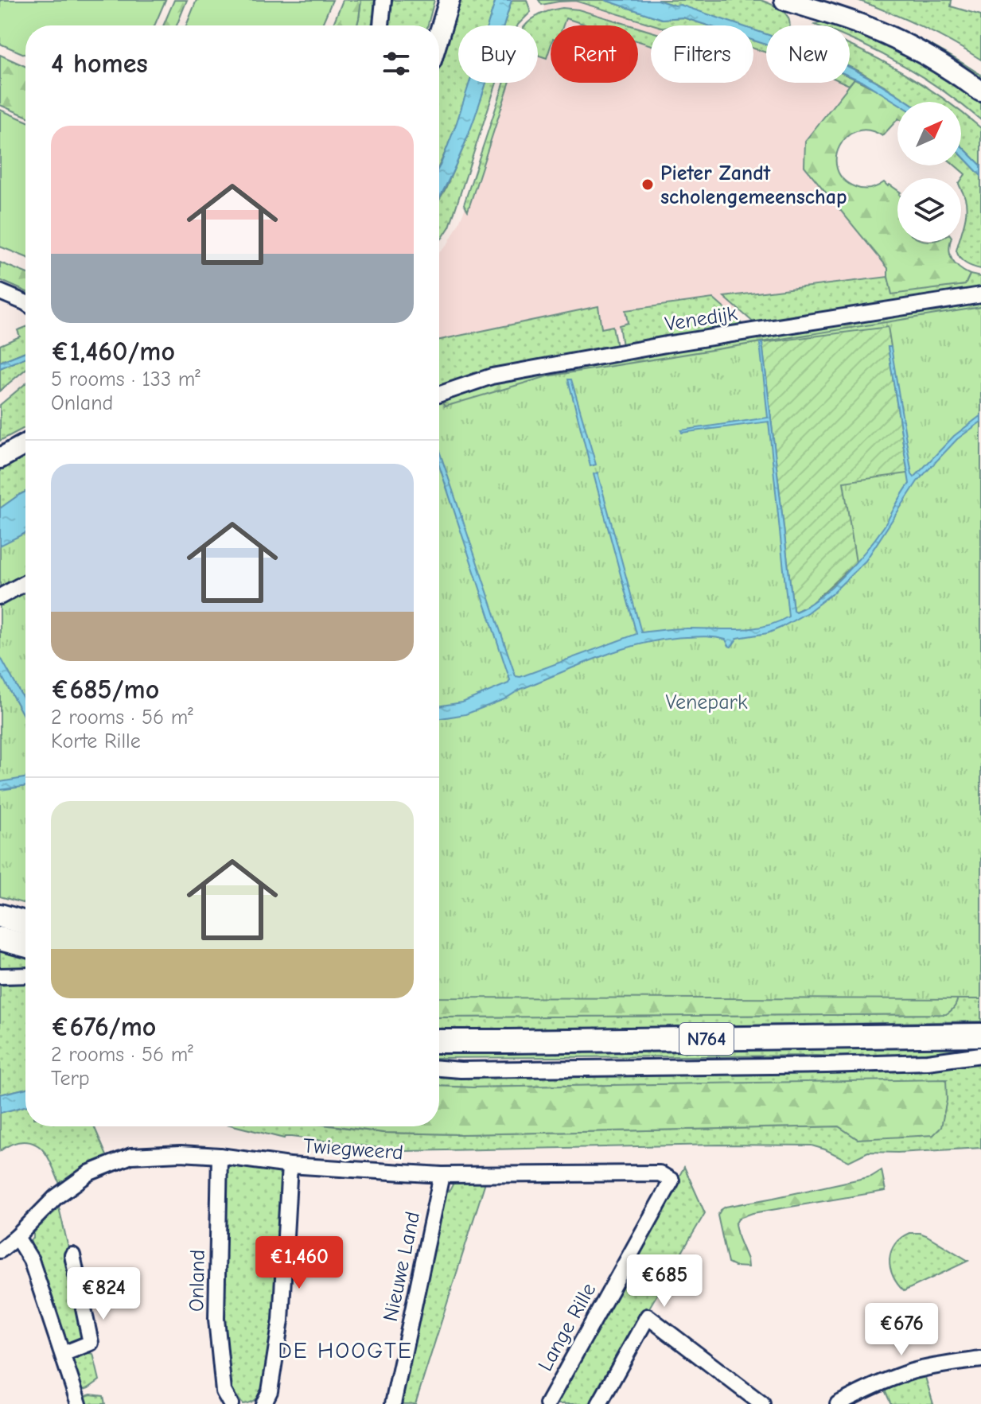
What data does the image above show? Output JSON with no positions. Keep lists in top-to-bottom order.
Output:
{
  "streets": {
    "main road": ["N764"],
    "street": [
      "Venedijk",
      "Twiegweerd",
      "Nieuwe Land",
      "Onland",
      "Lange Rille"
    ]
  },
  "crossings": [
    ["Twiegweerd", "Nieuwe Land"],
    ["Twiegweerd", "Onland"],
    ["Twiegweerd", "Lange Rille"]
  ],
  "districts": ["DE HOOGTE"],
  "parks": ["Venepark"],
  "places": ["Pieter Zandt scholengemeenschap"],
  "north": "top right",
  "page": {
    "chip": [
      "Buy",
      "Rent",
      "Filters",
      "New"
    ],
    "heading": "4 homes",
    "list": [
      {
        "name": "€1,460/mo",
        "note": "5 rooms · 133 m² · Onland"
      },
      {
        "name": "€685/mo",
        "note": "2 rooms · 56 m² · Korte Rille"
      },
      {
        "name": "€676/mo",
        "note": "2 rooms · 56 m² · Terp"
      }
    ],
    "price": [
      "€1,460",
      "€685",
      "€824",
      "€676"
    ]
  }
}
